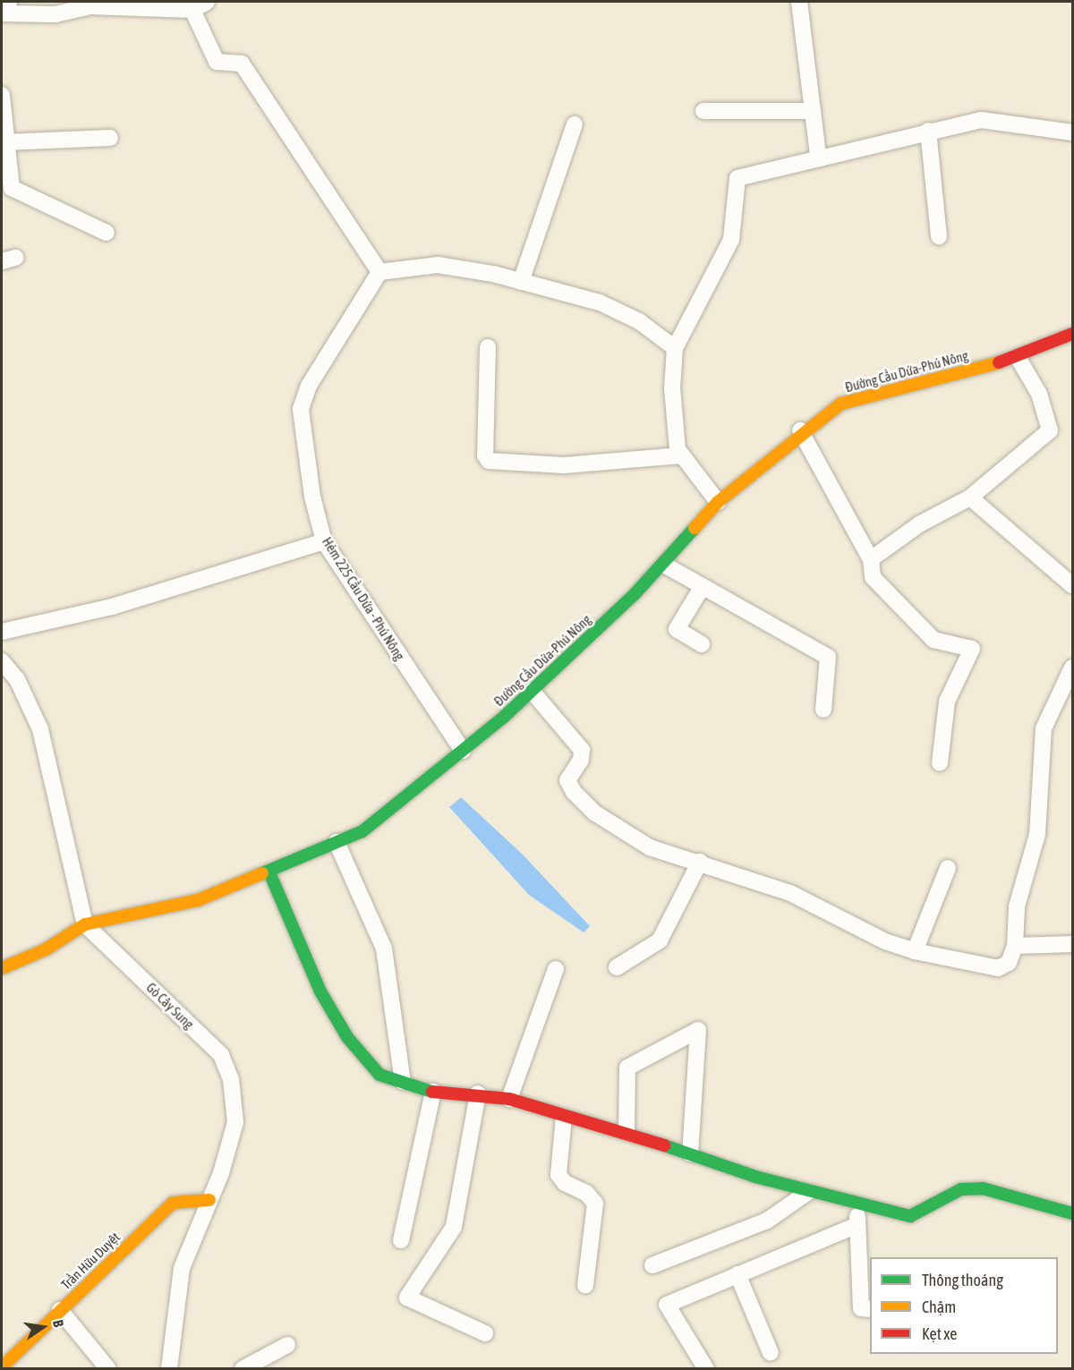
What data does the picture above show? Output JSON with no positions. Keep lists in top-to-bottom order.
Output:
{
  "streets": {
    "street": [
      "Đường Cầu Dứa-Phú Nông",
      "Hẻm 225 Cầu Dứa - Phú Nông",
      "Gò Cây Sung",
      "Trần Hữu Duyệt"
    ]
  },
  "crossings": [
    ["Đường Cầu Dứa-Phú Nông", "Hẻm 225 Cầu Dứa - Phú Nông"],
    ["Đường Cầu Dứa-Phú Nông", "Gò Cây Sung"],
    ["Gò Cây Sung", "Trần Hữu Duyệt"]
  ],
  "legend": ["Thông thoáng", "Chậm", "Kẹt xe"],
  "north": "right"
}
